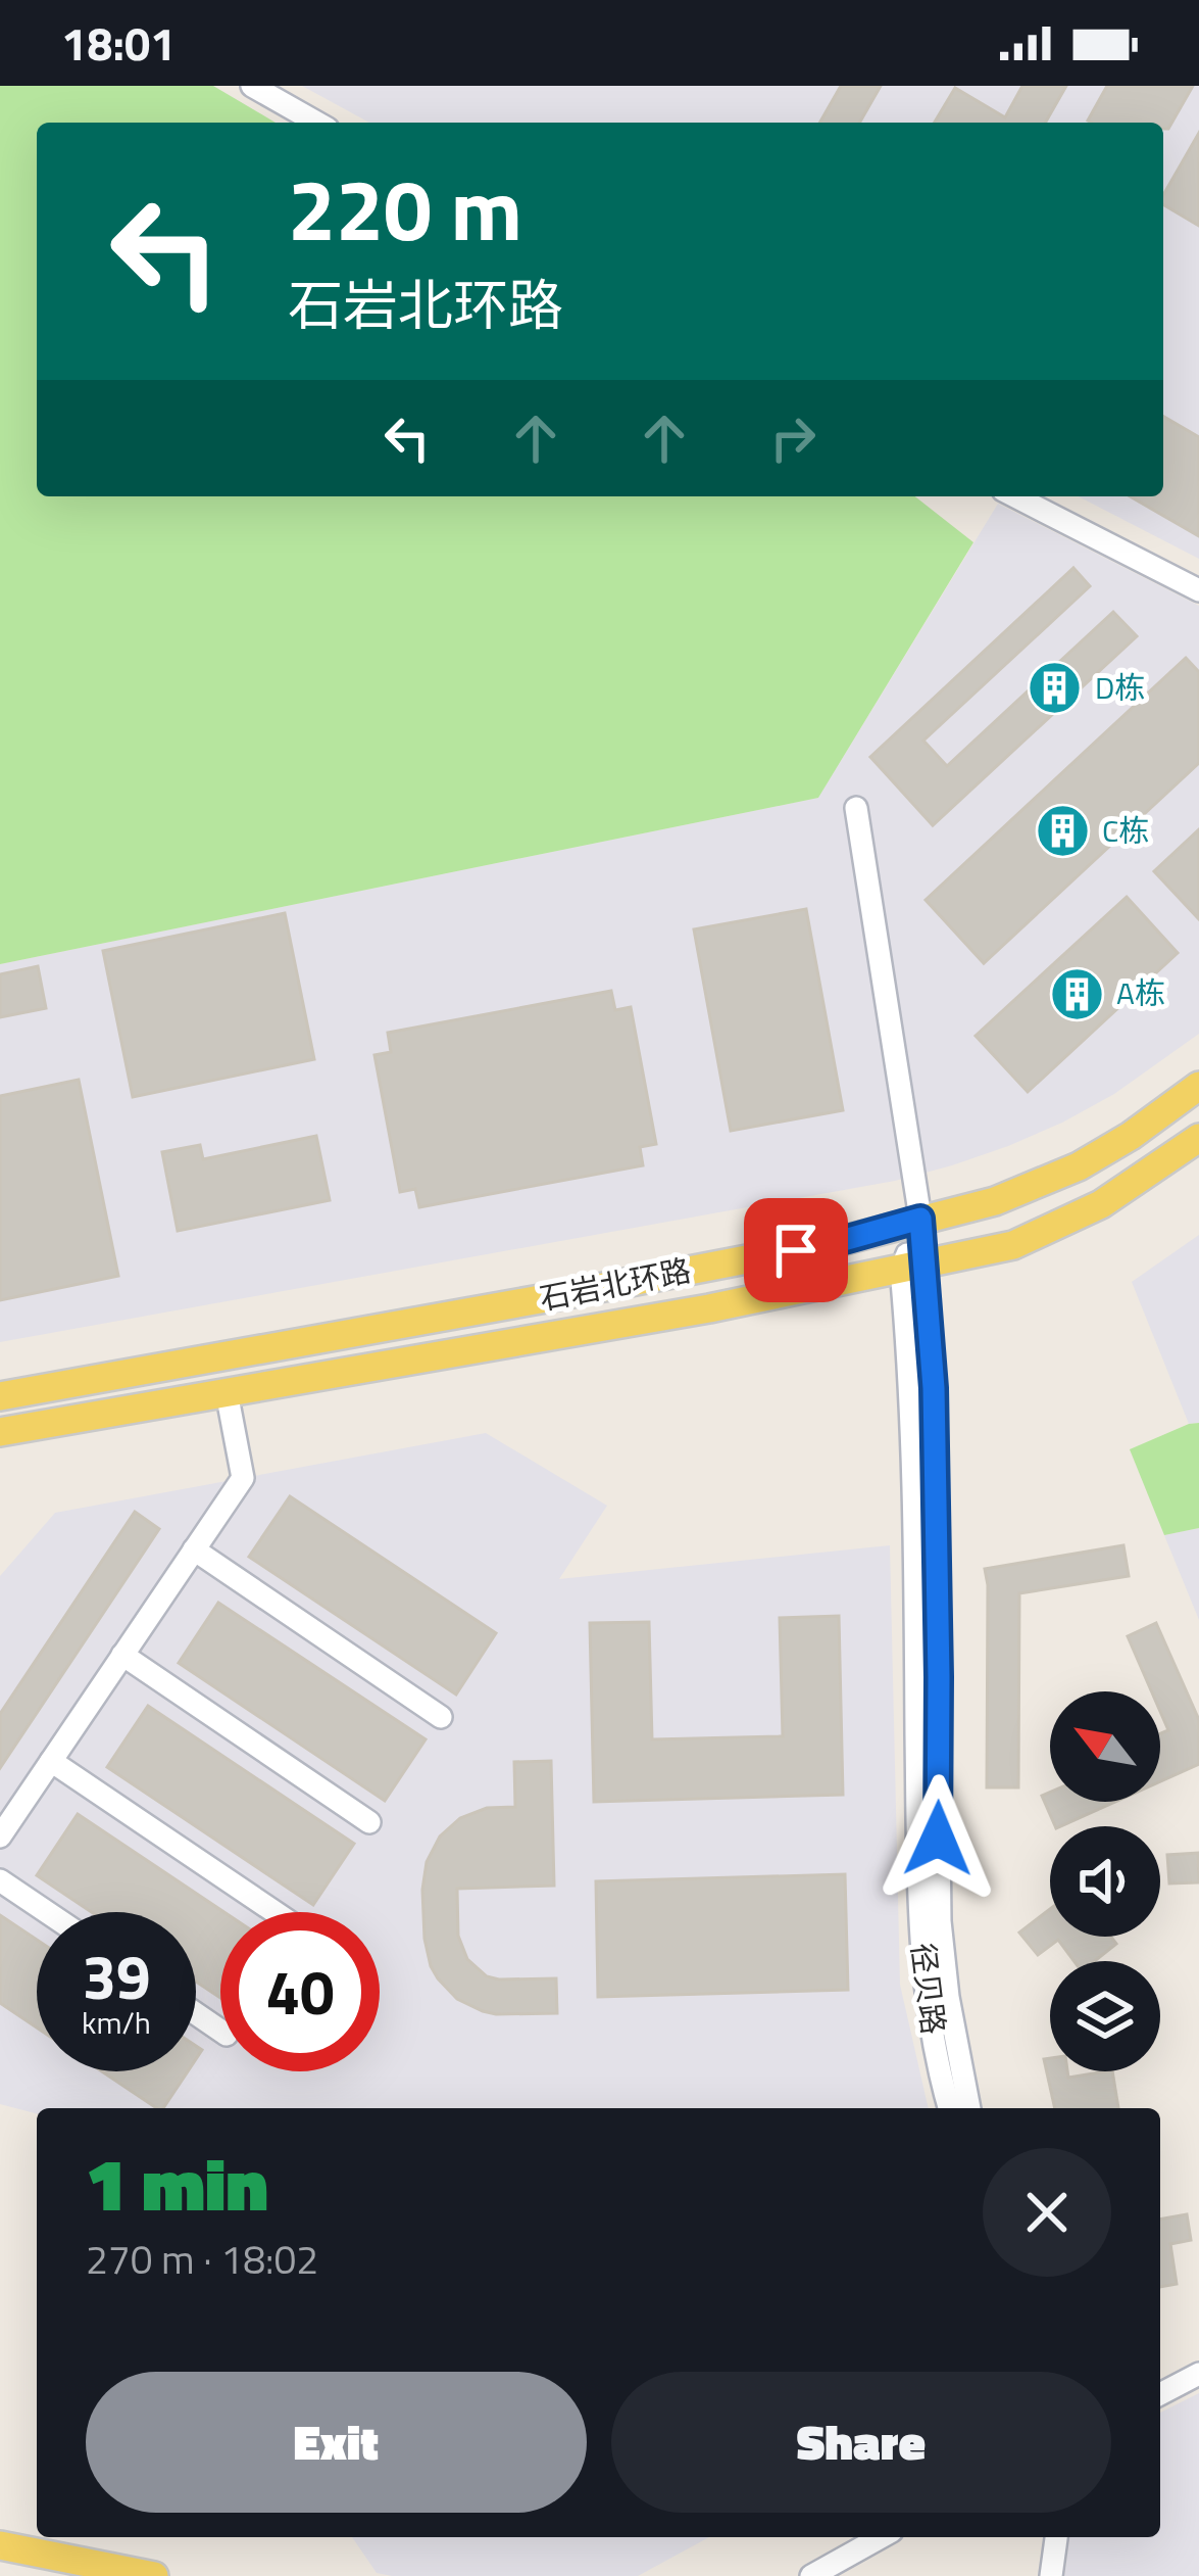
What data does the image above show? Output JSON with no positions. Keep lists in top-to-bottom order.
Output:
{
  "streets": {
    "main road": ["石岩北环路"],
    "street": ["径贝路"]
  },
  "crossings": [
    ["石岩北环路", "径贝路"]
  ],
  "places": {
    "building": ["D栋", "C栋", "A栋"]
  },
  "north": "top left",
  "page": {
    "status": "18:01",
    "turn": ["220 m", "石岩北环路"],
    "speed": "39 km/h",
    "limit": "40",
    "heading": ["1 min", "270 m · 18:02"],
    "buttons": ["Exit", "Share"]
  }
}
